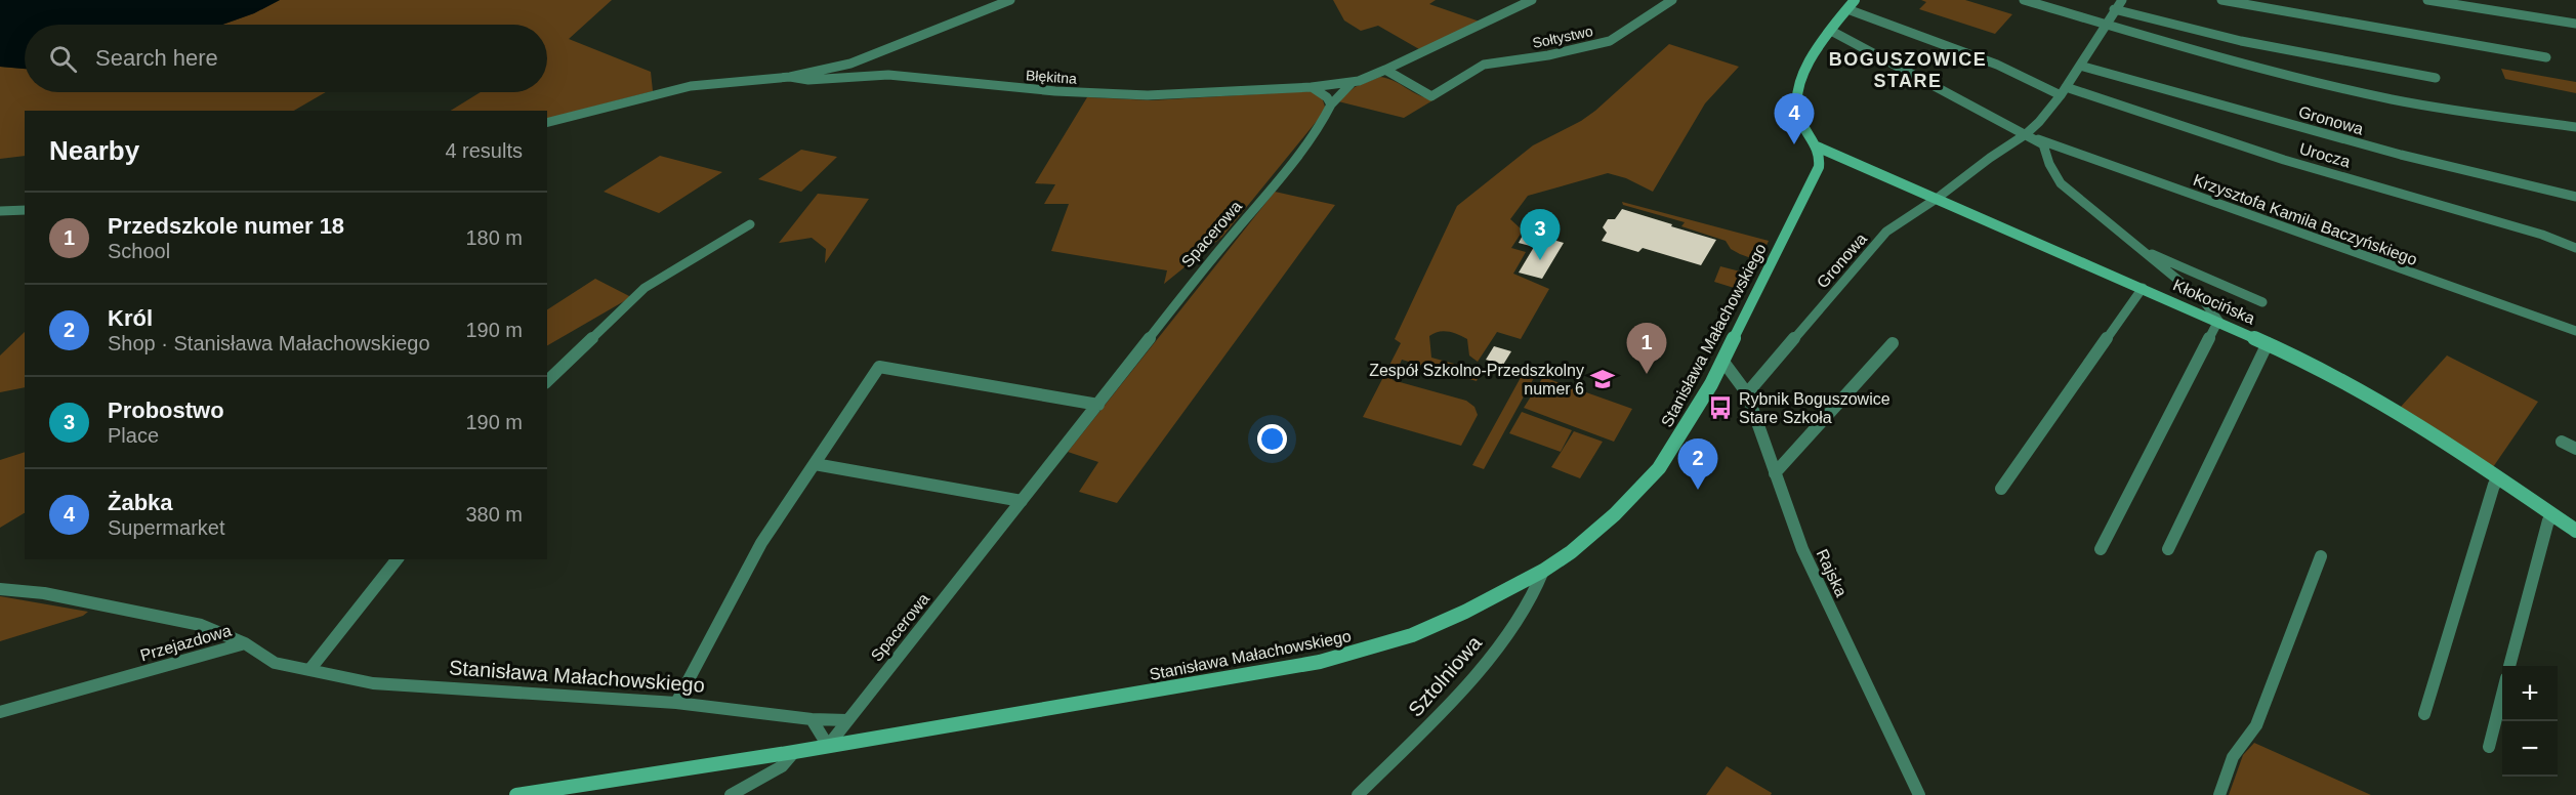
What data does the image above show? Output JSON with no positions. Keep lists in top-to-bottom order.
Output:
{
  "streets": {
    "street": [
      "Sołtystwo",
      "Błękitna",
      "Gronowa",
      "Urocza",
      "Krzysztofa Kamila Baczyńskiego",
      "Spacerowa",
      "Kłokocińska",
      "Stanisława Małachowskiego",
      "Rajska",
      "Przejazdowa",
      "Sztolniowa"
    ]
  },
  "crossings": [
    ["Błękitna", "Spacerowa"],
    ["Gronowa", "Urocza"],
    ["Gronowa", "Krzysztofa Kamila Baczyńskiego"],
    ["Gronowa", "Kłokocińska"],
    ["Gronowa", "Rajska"],
    ["Spacerowa", "Stanisława Małachowskiego"],
    ["Kłokocińska", "Stanisława Małachowskiego"],
    ["Stanisława Małachowskiego", "Rajska"],
    ["Stanisława Małachowskiego", "Przejazdowa"],
    ["Stanisława Małachowskiego", "Sztolniowa"]
  ],
  "districts": ["BOGUSZOWICE STARE"],
  "places": {
    "school or university": ["Zespół Szkolno-Przedszkolny numer 6"],
    "bus stop": ["Rybnik Boguszowice Stare Szkoła"]
  },
  "page": {
    "search": "Search here",
    "pins": [
      "4",
      "3",
      "1",
      "2"
    ],
    "heading": ["Nearby", "4 results"],
    "list": [
      {
        "mark": "1",
        "name": "Przedszkole numer 18",
        "note": "School",
        "value": "180 m"
      },
      {
        "mark": "2",
        "name": "Król",
        "note": "Shop · Stanisława Małachowskiego",
        "value": "190 m"
      },
      {
        "mark": "3",
        "name": "Probostwo",
        "note": "Place",
        "value": "190 m"
      },
      {
        "mark": "4",
        "name": "Żabka",
        "note": "Supermarket",
        "value": "380 m"
      }
    ],
    "map_buttons": ["+", "−"]
  }
}
